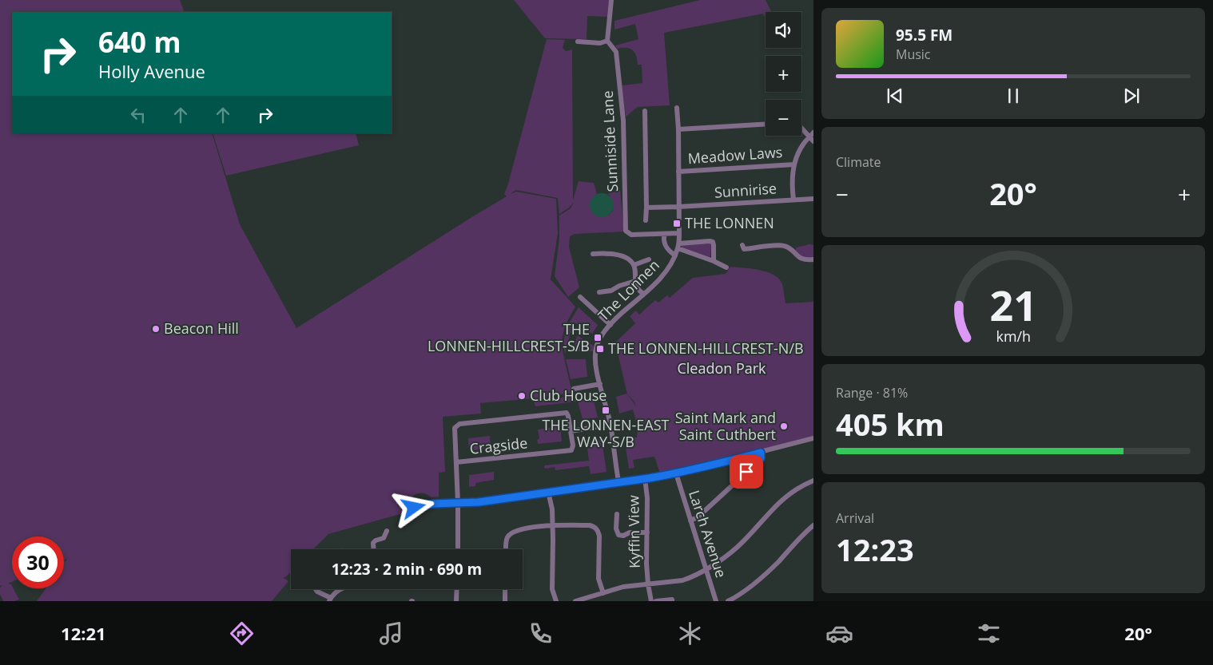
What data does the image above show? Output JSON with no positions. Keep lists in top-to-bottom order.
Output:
{
  "streets": {
    "street": [
      "Sunniside Lane",
      "Meadow Laws",
      "Sunnirise",
      "The Lonnen",
      "Cragside",
      "Kyffin View",
      "Larch Avenue"
    ]
  },
  "crossings": [
    ["Sunniside Lane", "The Lonnen"],
    ["Meadow Laws", "The Lonnen"],
    ["Sunnirise", "The Lonnen"]
  ],
  "parks": ["Cleadon Park"],
  "places": {
    "transit": [
      "THE LONNEN",
      "THE LONNEN-HILLCREST-S/B",
      "THE LONNEN-HILLCREST-N/B",
      "THE LONNEN-EAST WAY-S/B"
    ],
    "other": ["Beacon Hill", "Club House", "Saint Mark and Saint Cuthbert"]
  },
  "page": {
    "map_buttons": ["+", "−"],
    "turn": ["640 m", "Holly Avenue"],
    "song": ["95.5 FM", "Music"],
    "tile": [
      "Climate",
      ["Range · 81%", "405 km"],
      ["Arrival", "12:23"]
    ],
    "heat": ["−", "20°", "+"],
    "limit": "30",
    "trip": "12:23 · 2 min · 690 m",
    "tabs": ["12:21", "20°"],
    "gauge": ["21", "km/h"]
  }
}
